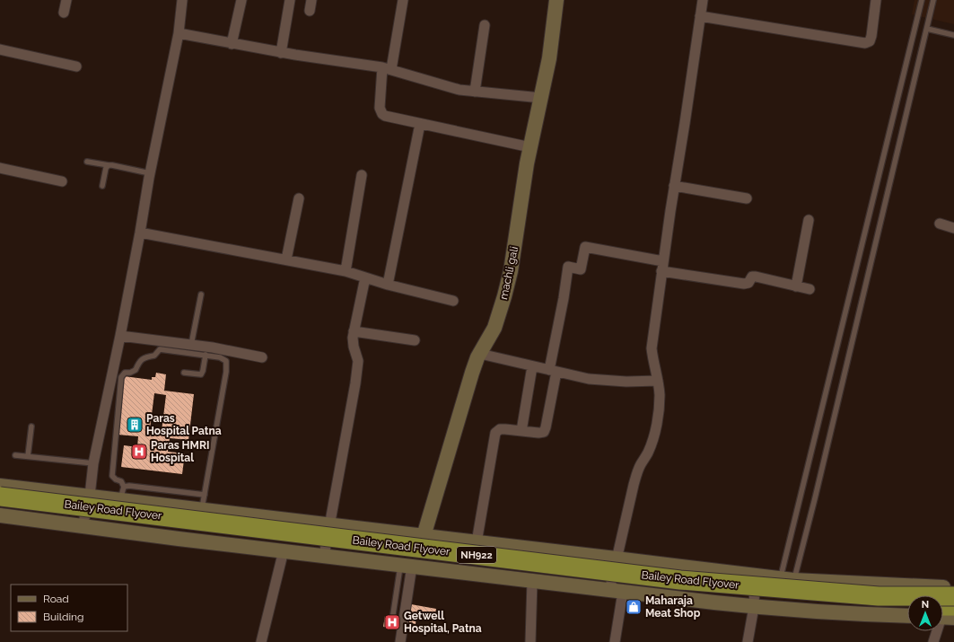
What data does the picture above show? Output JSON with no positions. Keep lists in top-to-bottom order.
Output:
{
  "streets": {
    "highway": ["Bailey Road Flyover", "NH922"],
    "main road": ["machli gali"]
  },
  "places": {
    "building": ["Paras Hospital Patna"],
    "hospital": ["Paras HMRI Hospital", "Getwell Hospital, Patna"],
    "shop": ["Maharaja Meat Shop"]
  },
  "legend": ["Road", "Building"],
  "north": "top"
}
